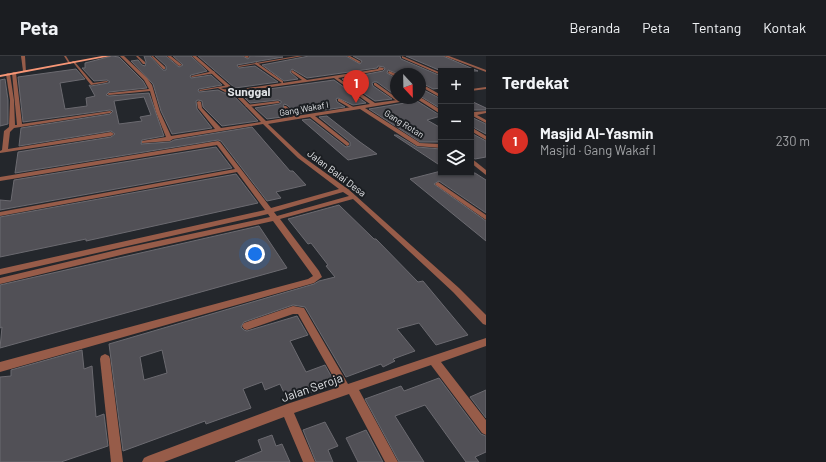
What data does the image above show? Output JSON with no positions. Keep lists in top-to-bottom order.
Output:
{
  "streets": {
    "street": [
      "Gang Wakaf I",
      "Gang Rotan",
      "Jalan Balai Desa",
      "Jalan Seroja"
    ]
  },
  "crossings": [
    ["Gang Wakaf I", "Gang Rotan"],
    ["Gang Wakaf I", "Jalan Balai Desa"]
  ],
  "districts": ["Sunggal"],
  "north": "bottom",
  "page": {
    "header": "Peta",
    "nav": [
      "Beranda",
      "Peta",
      "Tentang",
      "Kontak"
    ],
    "heading": "Terdekat",
    "map_buttons": ["+", "−"],
    "pins": "1",
    "list": [
      {
        "mark": "1",
        "name": "Masjid Al-Yasmin",
        "note": "Masjid · Gang Wakaf I",
        "value": "230 m"
      }
    ]
  }
}
